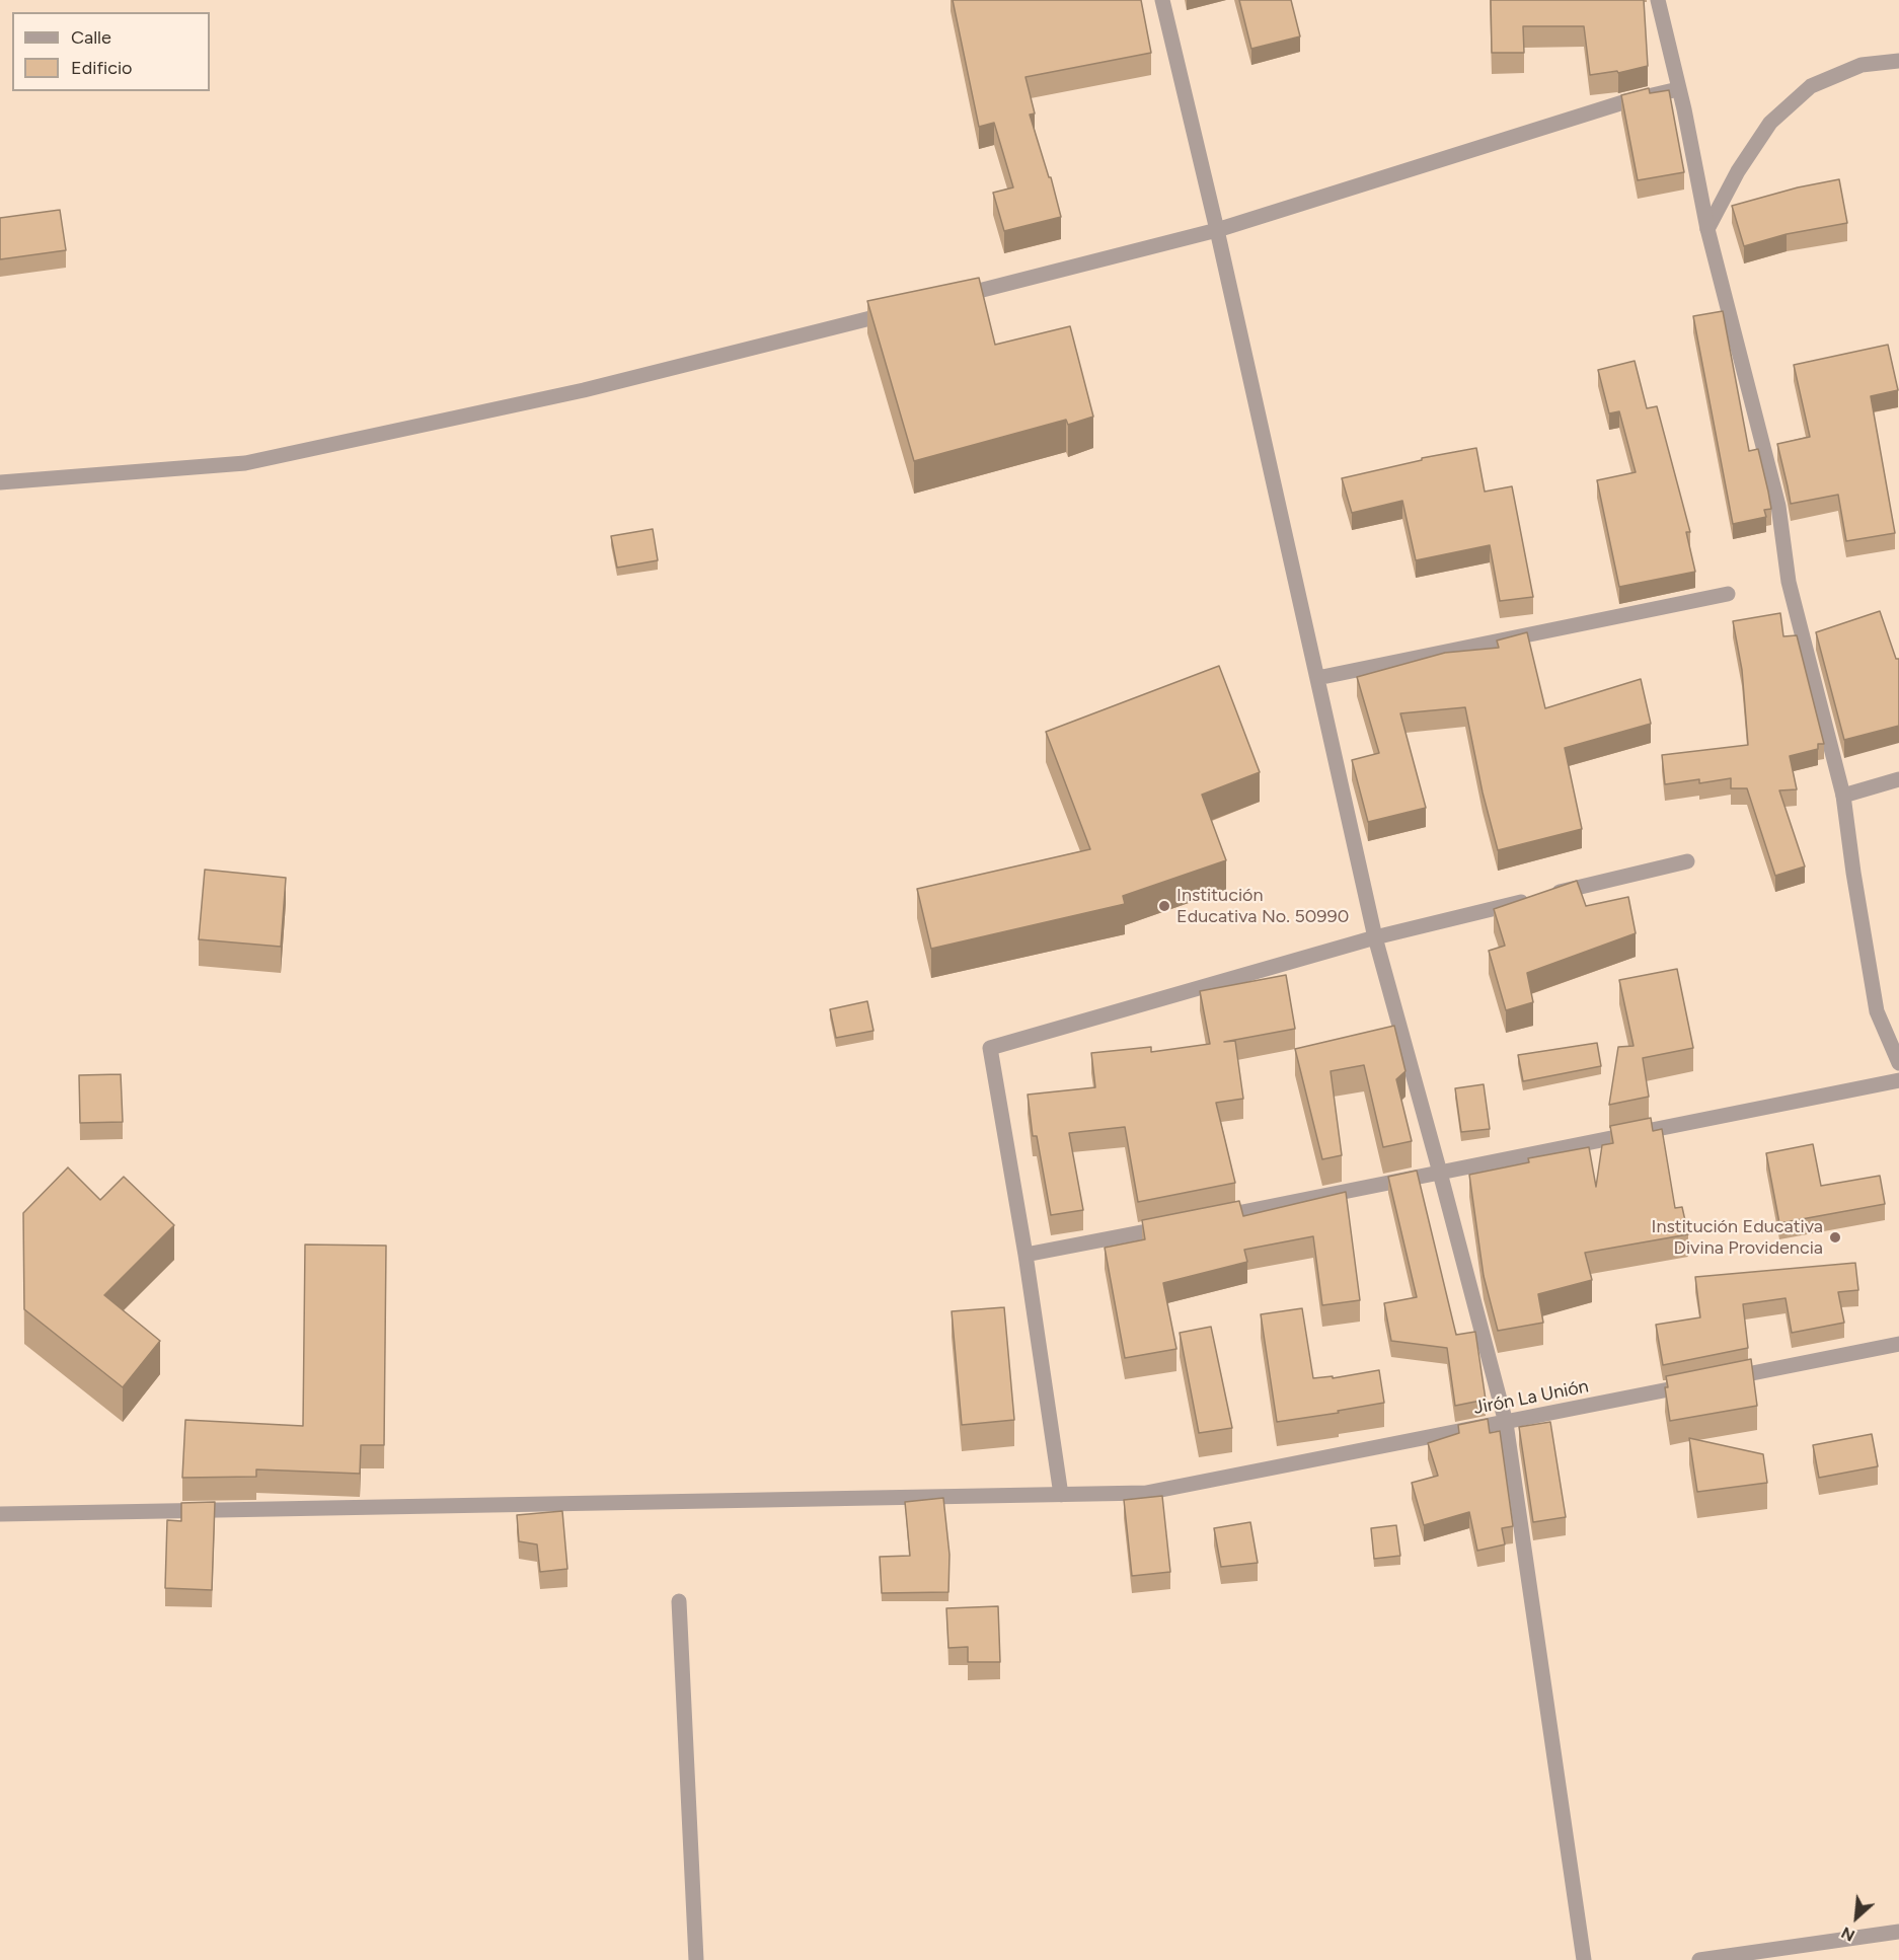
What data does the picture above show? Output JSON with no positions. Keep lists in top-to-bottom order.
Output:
{
  "streets": {
    "street": ["Jirón La Unión"]
  },
  "places": ["Institución Educativa No. 50990", "Institución Educativa Divina Providencia"],
  "legend": ["Calle", "Edificio"],
  "north": "bottom left"
}
